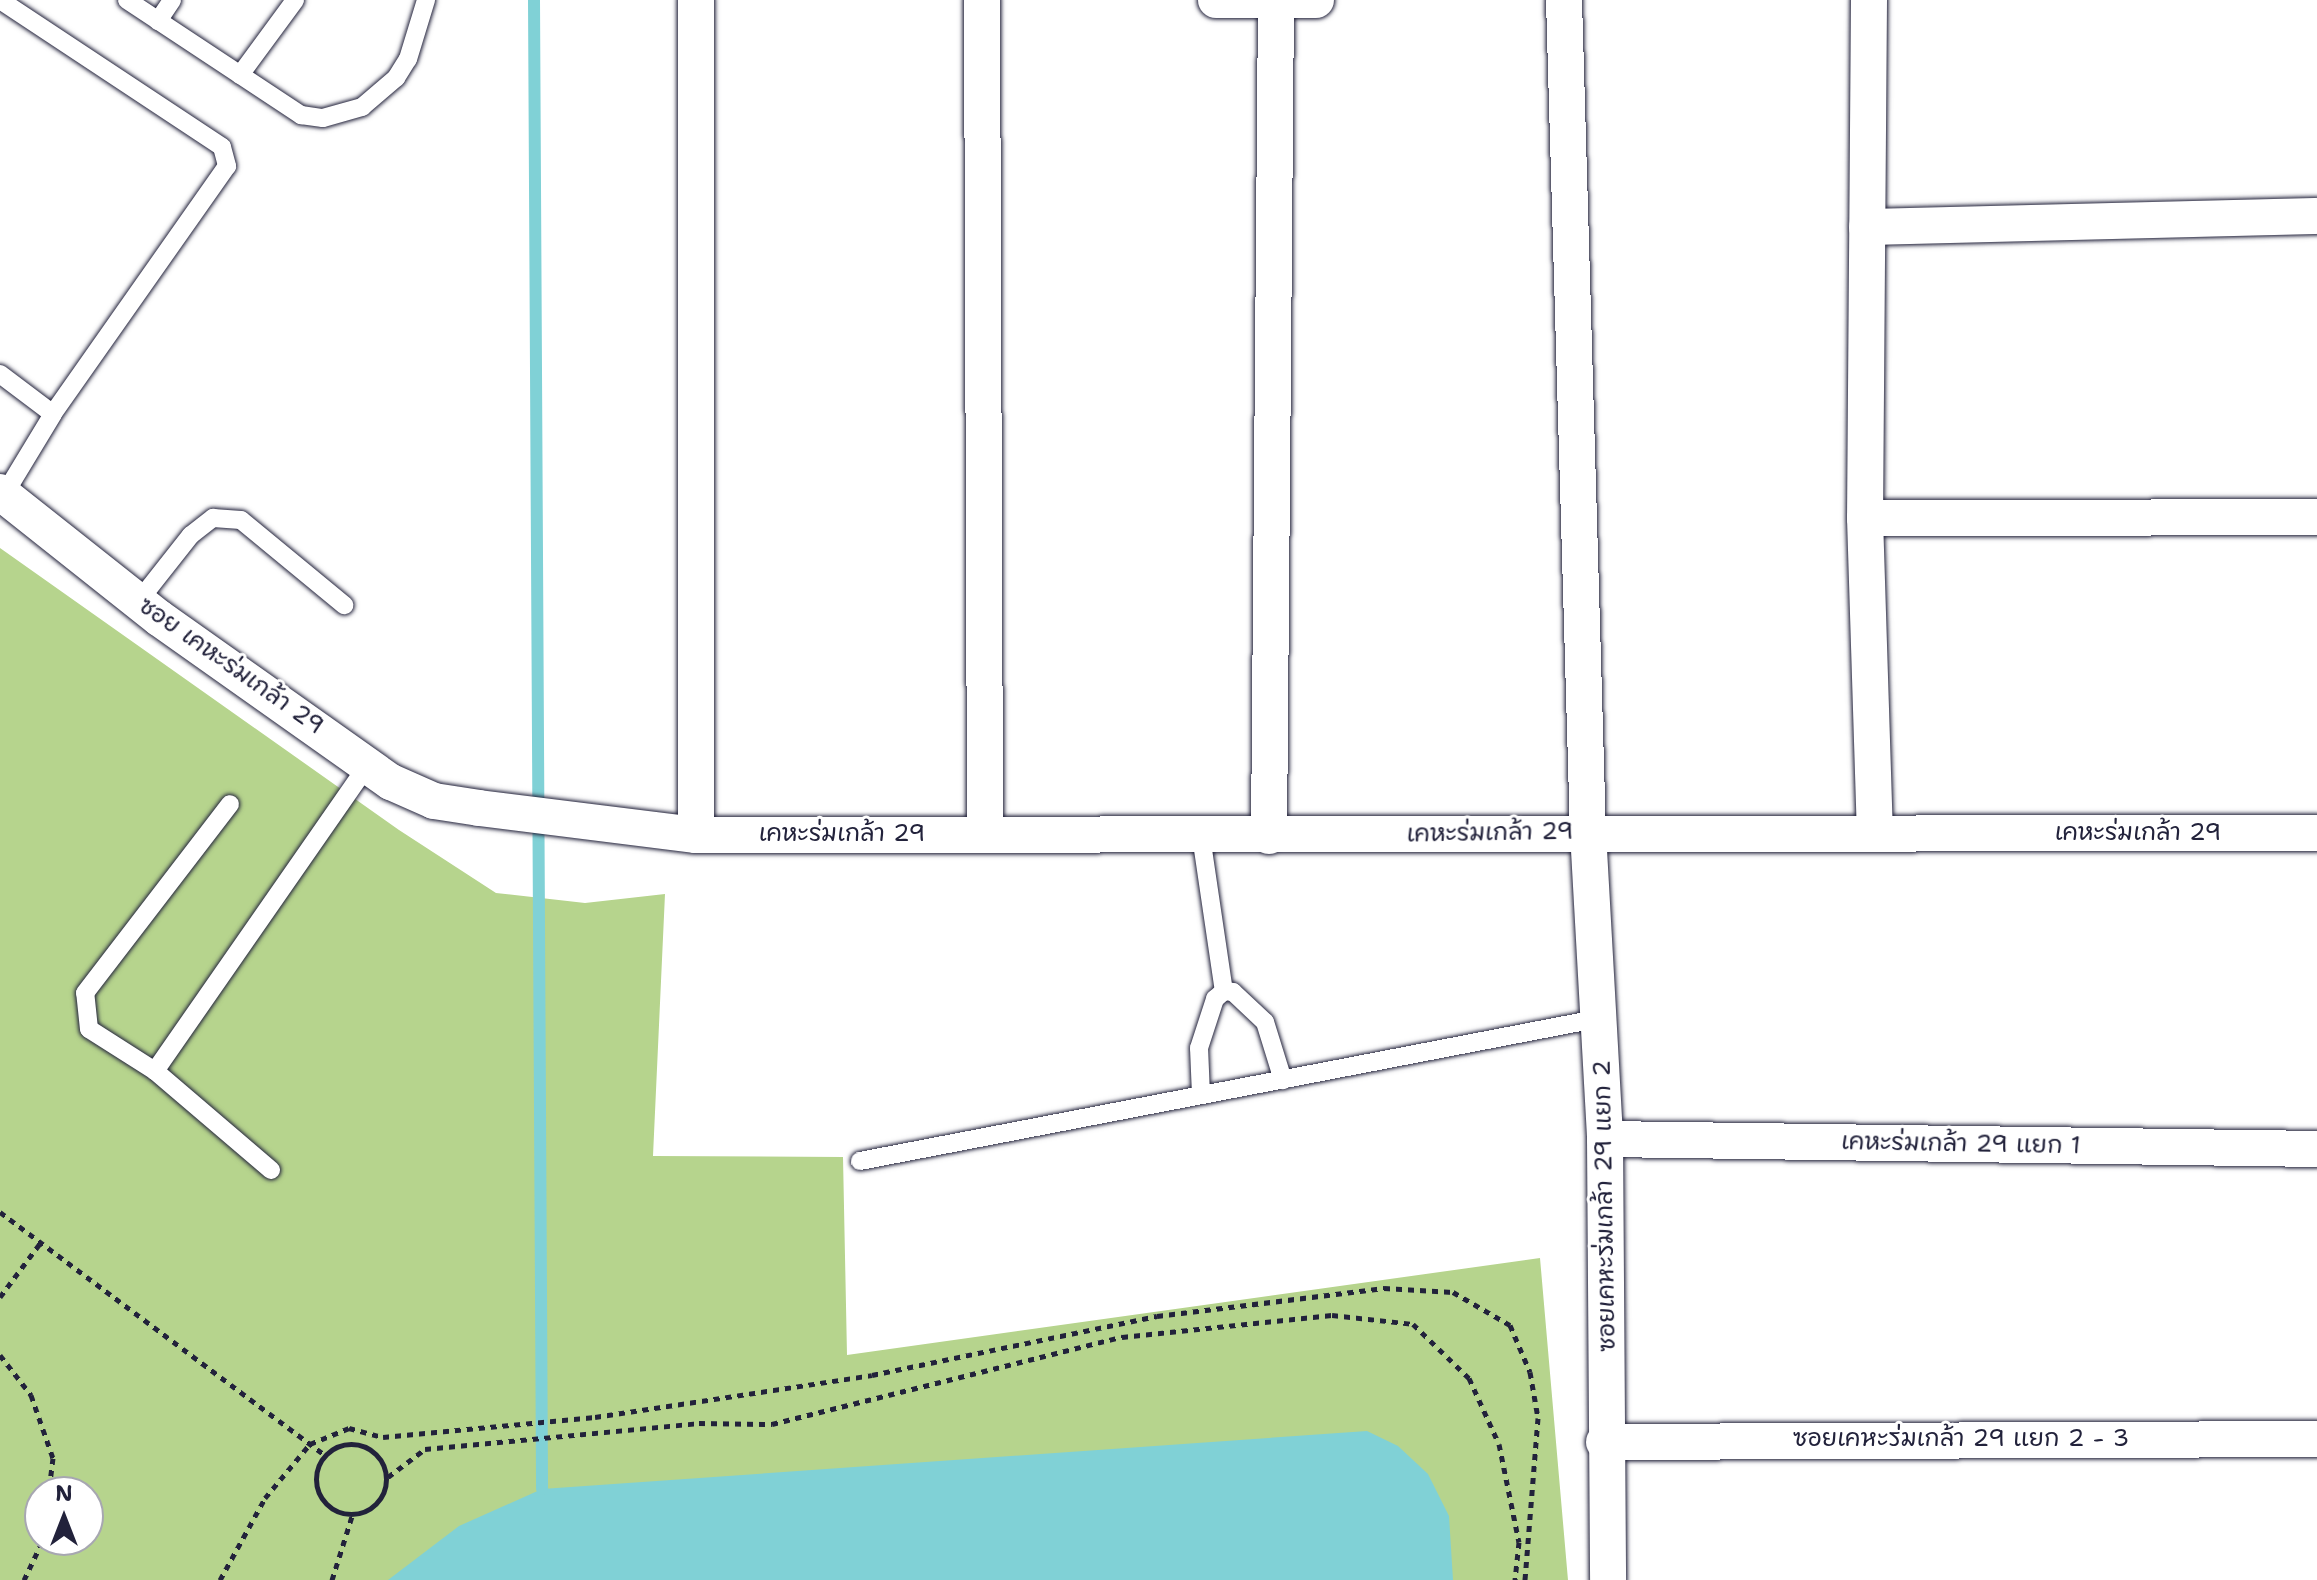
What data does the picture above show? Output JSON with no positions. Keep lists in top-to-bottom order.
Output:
{
  "streets": {
    "street": [
      "ซอย เคหะร่มเกล้า 29",
      "เคหะร่มเกล้า 29",
      "เคหะร่มเกล้า 29 แยก 1",
      "ซอยเคหะร่มเกล้า 29 แยก 2",
      "ซอยเคหะร่มเกล้า 29 แยก 2 - 3"
    ]
  },
  "crossings": [
    ["ซอย เคหะร่มเกล้า 29", "เคหะร่มเกล้า 29"],
    ["เคหะร่มเกล้า 29", "ซอยเคหะร่มเกล้า 29 แยก 2"],
    ["เคหะร่มเกล้า 29 แยก 1", "ซอยเคหะร่มเกล้า 29 แยก 2"],
    ["ซอยเคหะร่มเกล้า 29 แยก 2", "ซอยเคหะร่มเกล้า 29 แยก 2 - 3"]
  ],
  "north": "top"
}
